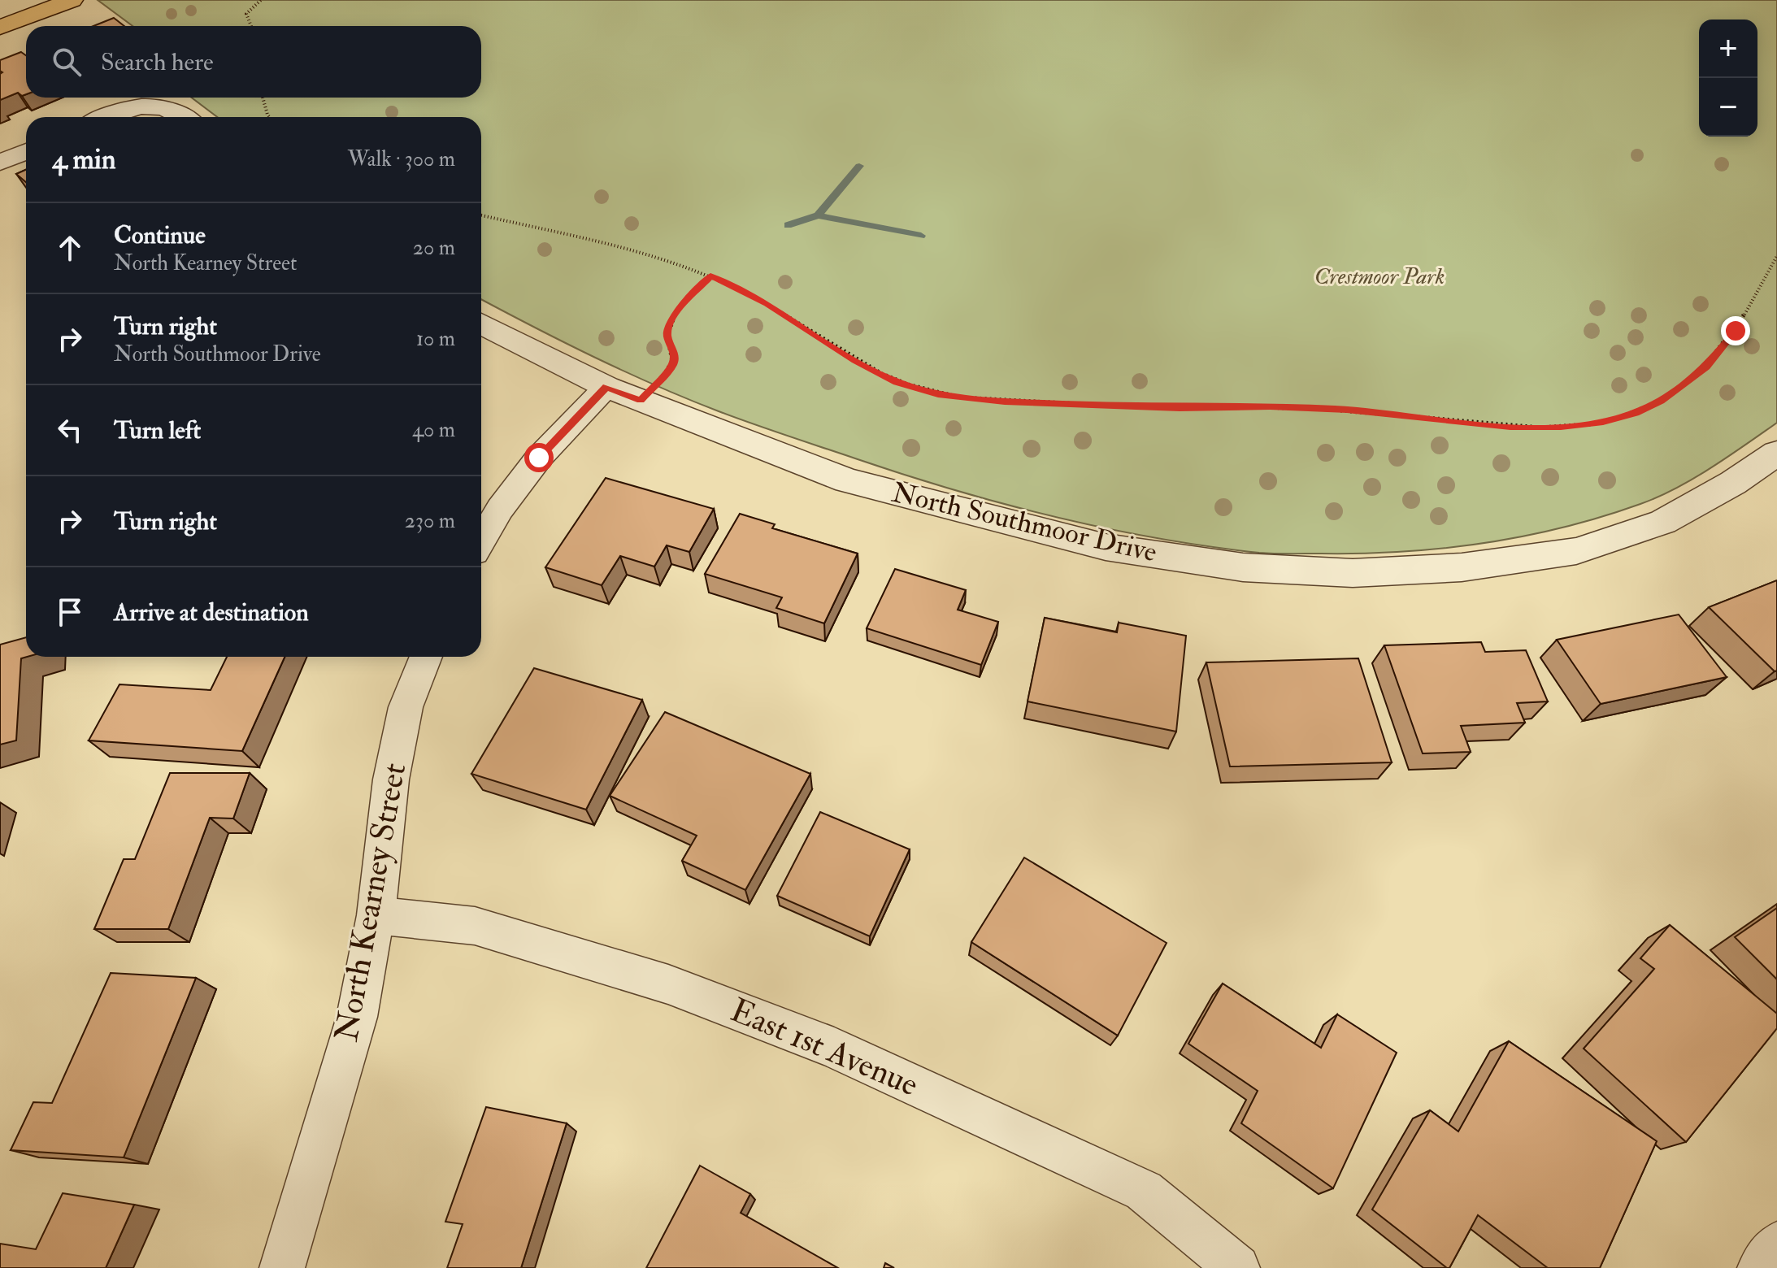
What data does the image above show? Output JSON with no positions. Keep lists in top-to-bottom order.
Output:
{
  "streets": {
    "street": ["North Southmoor Drive", "North Kearney Street", "East 1st Avenue"]
  },
  "crossings": [
    ["North Kearney Street", "East 1st Avenue"]
  ],
  "parks": ["Crestmoor Park"],
  "page": {
    "map_buttons": ["+", "−"],
    "search": "Search here",
    "heading": ["4 min", "Walk · 300 m"],
    "list": [
      ["Continue", "North Kearney Street", "20 m"],
      ["Turn right", "North Southmoor Drive", "10 m"],
      ["Turn left", "40 m"],
      ["Turn right", "230 m"],
      "Arrive at destination"
    ]
  }
}
